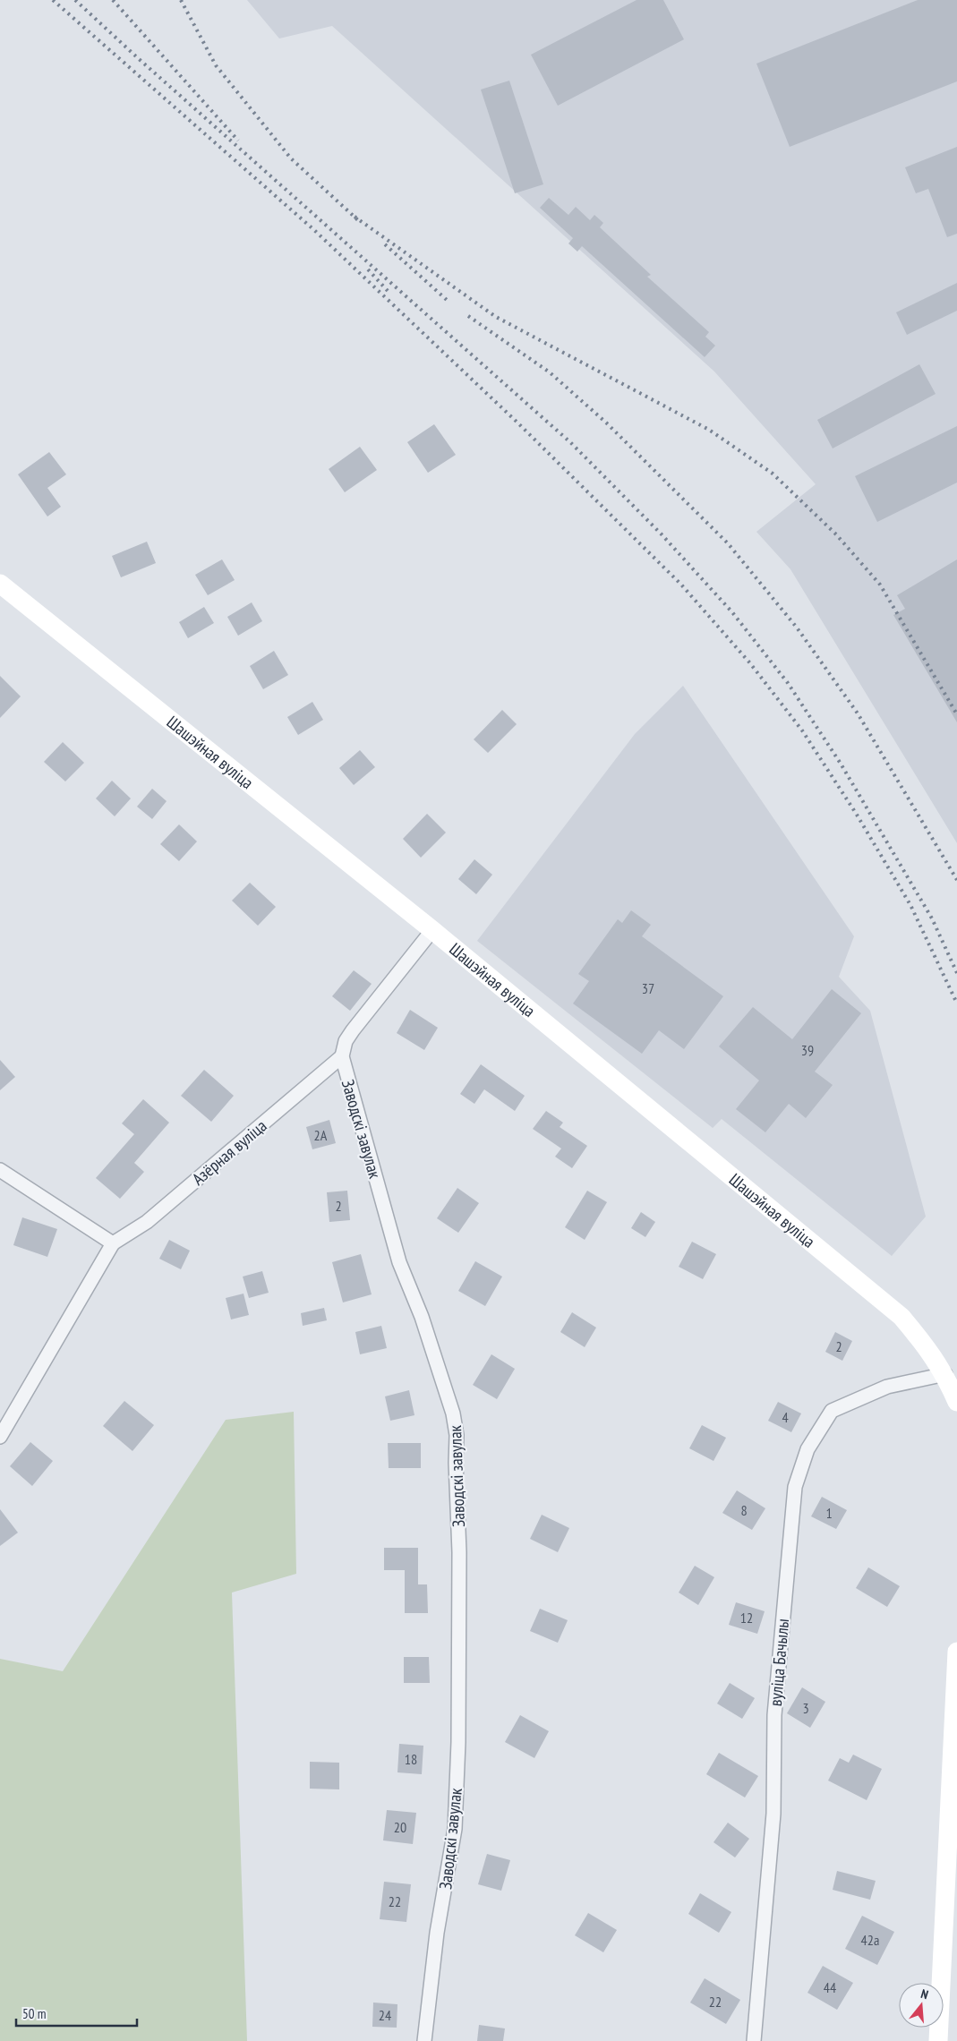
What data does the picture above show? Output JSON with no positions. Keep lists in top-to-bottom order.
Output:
{
  "streets": {
    "main road": ["Шашэйная вуліца"],
    "street": ["Заводскі завулак", "Азёрная вуліца", "вуліца Бачылы"]
  },
  "crossings": [
    ["Шашэйная вуліца", "Заводскі завулак"],
    ["Шашэйная вуліца", "вуліца Бачылы"],
    ["Заводскі завулак", "Азёрная вуліца"]
  ],
  "house_numbers": [
    "37",
    "39",
    "2А",
    "2",
    "2",
    "4",
    "8",
    "1",
    "12",
    "3",
    "18",
    "20",
    "22",
    "42а",
    "44",
    "22",
    "24"
  ],
  "scale_bar": "50 m",
  "north": "top"
}
